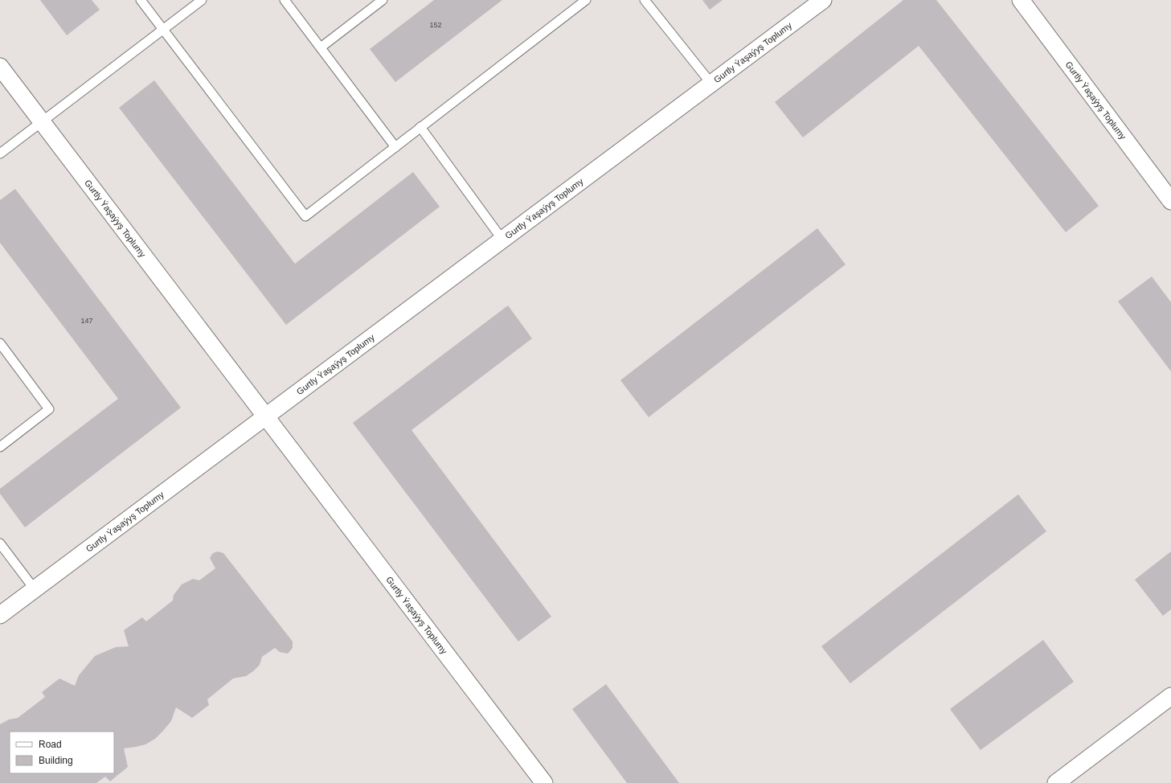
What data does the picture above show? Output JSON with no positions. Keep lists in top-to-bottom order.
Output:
{
  "streets": {
    "street": ["Gurtly Ýaşaýyş Toplumy"]
  },
  "house_numbers": ["152", "147"],
  "legend": ["Road", "Building"]
}
